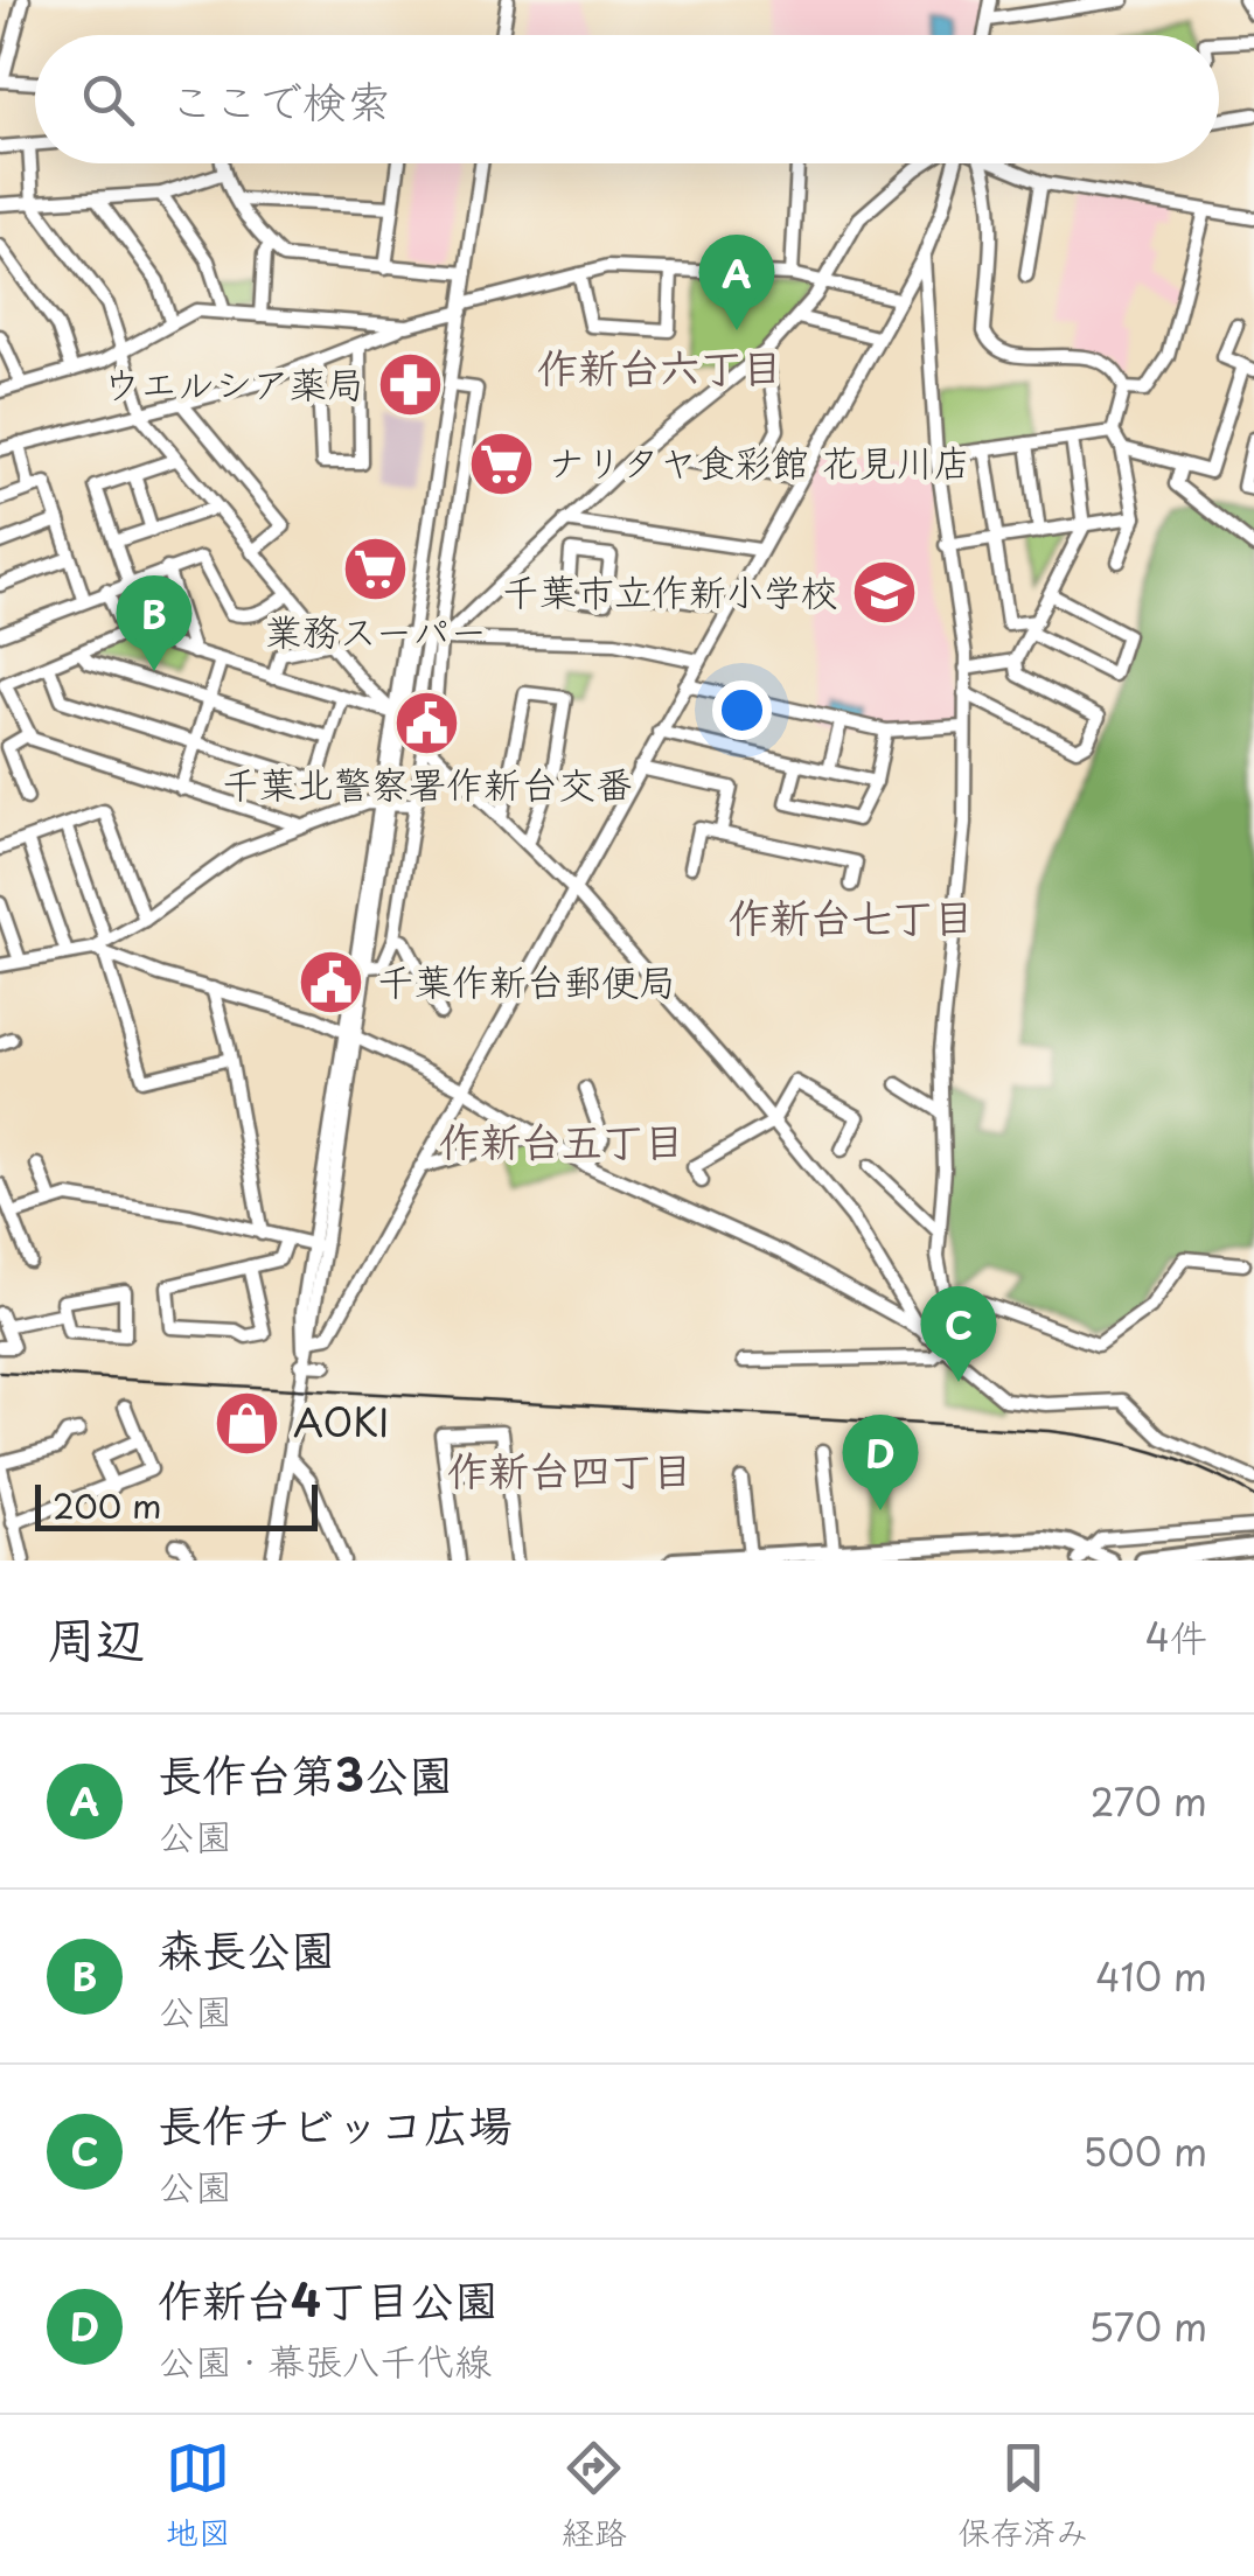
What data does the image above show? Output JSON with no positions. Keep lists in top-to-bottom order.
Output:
{
  "districts": [
    "作新台六丁目",
    "作新台七丁目",
    "作新台五丁目",
    "作新台四丁目"
  ],
  "places": {
    "pharmacy": ["ウエルシア薬局"],
    "supermarket": ["ナリタヤ食彩館 花見川店", "業務スーパー"],
    "school or university": ["千葉市立作新小学校"],
    "public building": ["千葉北警察署作新台交番", "千葉作新台郵便局"],
    "shop": ["AOKI"]
  },
  "scale_bar": "200 m",
  "page": {
    "search": "ここで検索",
    "pins": [
      "A",
      "B",
      "C",
      "D"
    ],
    "scale": "200 m",
    "heading": ["周辺", "4件"],
    "list": [
      {
        "mark": "A",
        "name": "長作台第3公園",
        "note": "公園",
        "value": "270 m"
      },
      {
        "mark": "B",
        "name": "森長公園",
        "note": "公園",
        "value": "410 m"
      },
      {
        "mark": "C",
        "name": "長作チビッコ広場",
        "note": "公園",
        "value": "500 m"
      },
      {
        "mark": "D",
        "name": "作新台4丁目公園",
        "note": "公園 · 幕張八千代線",
        "value": "570 m"
      }
    ],
    "nav": ["地図", "経路", "保存済み"]
  }
}
